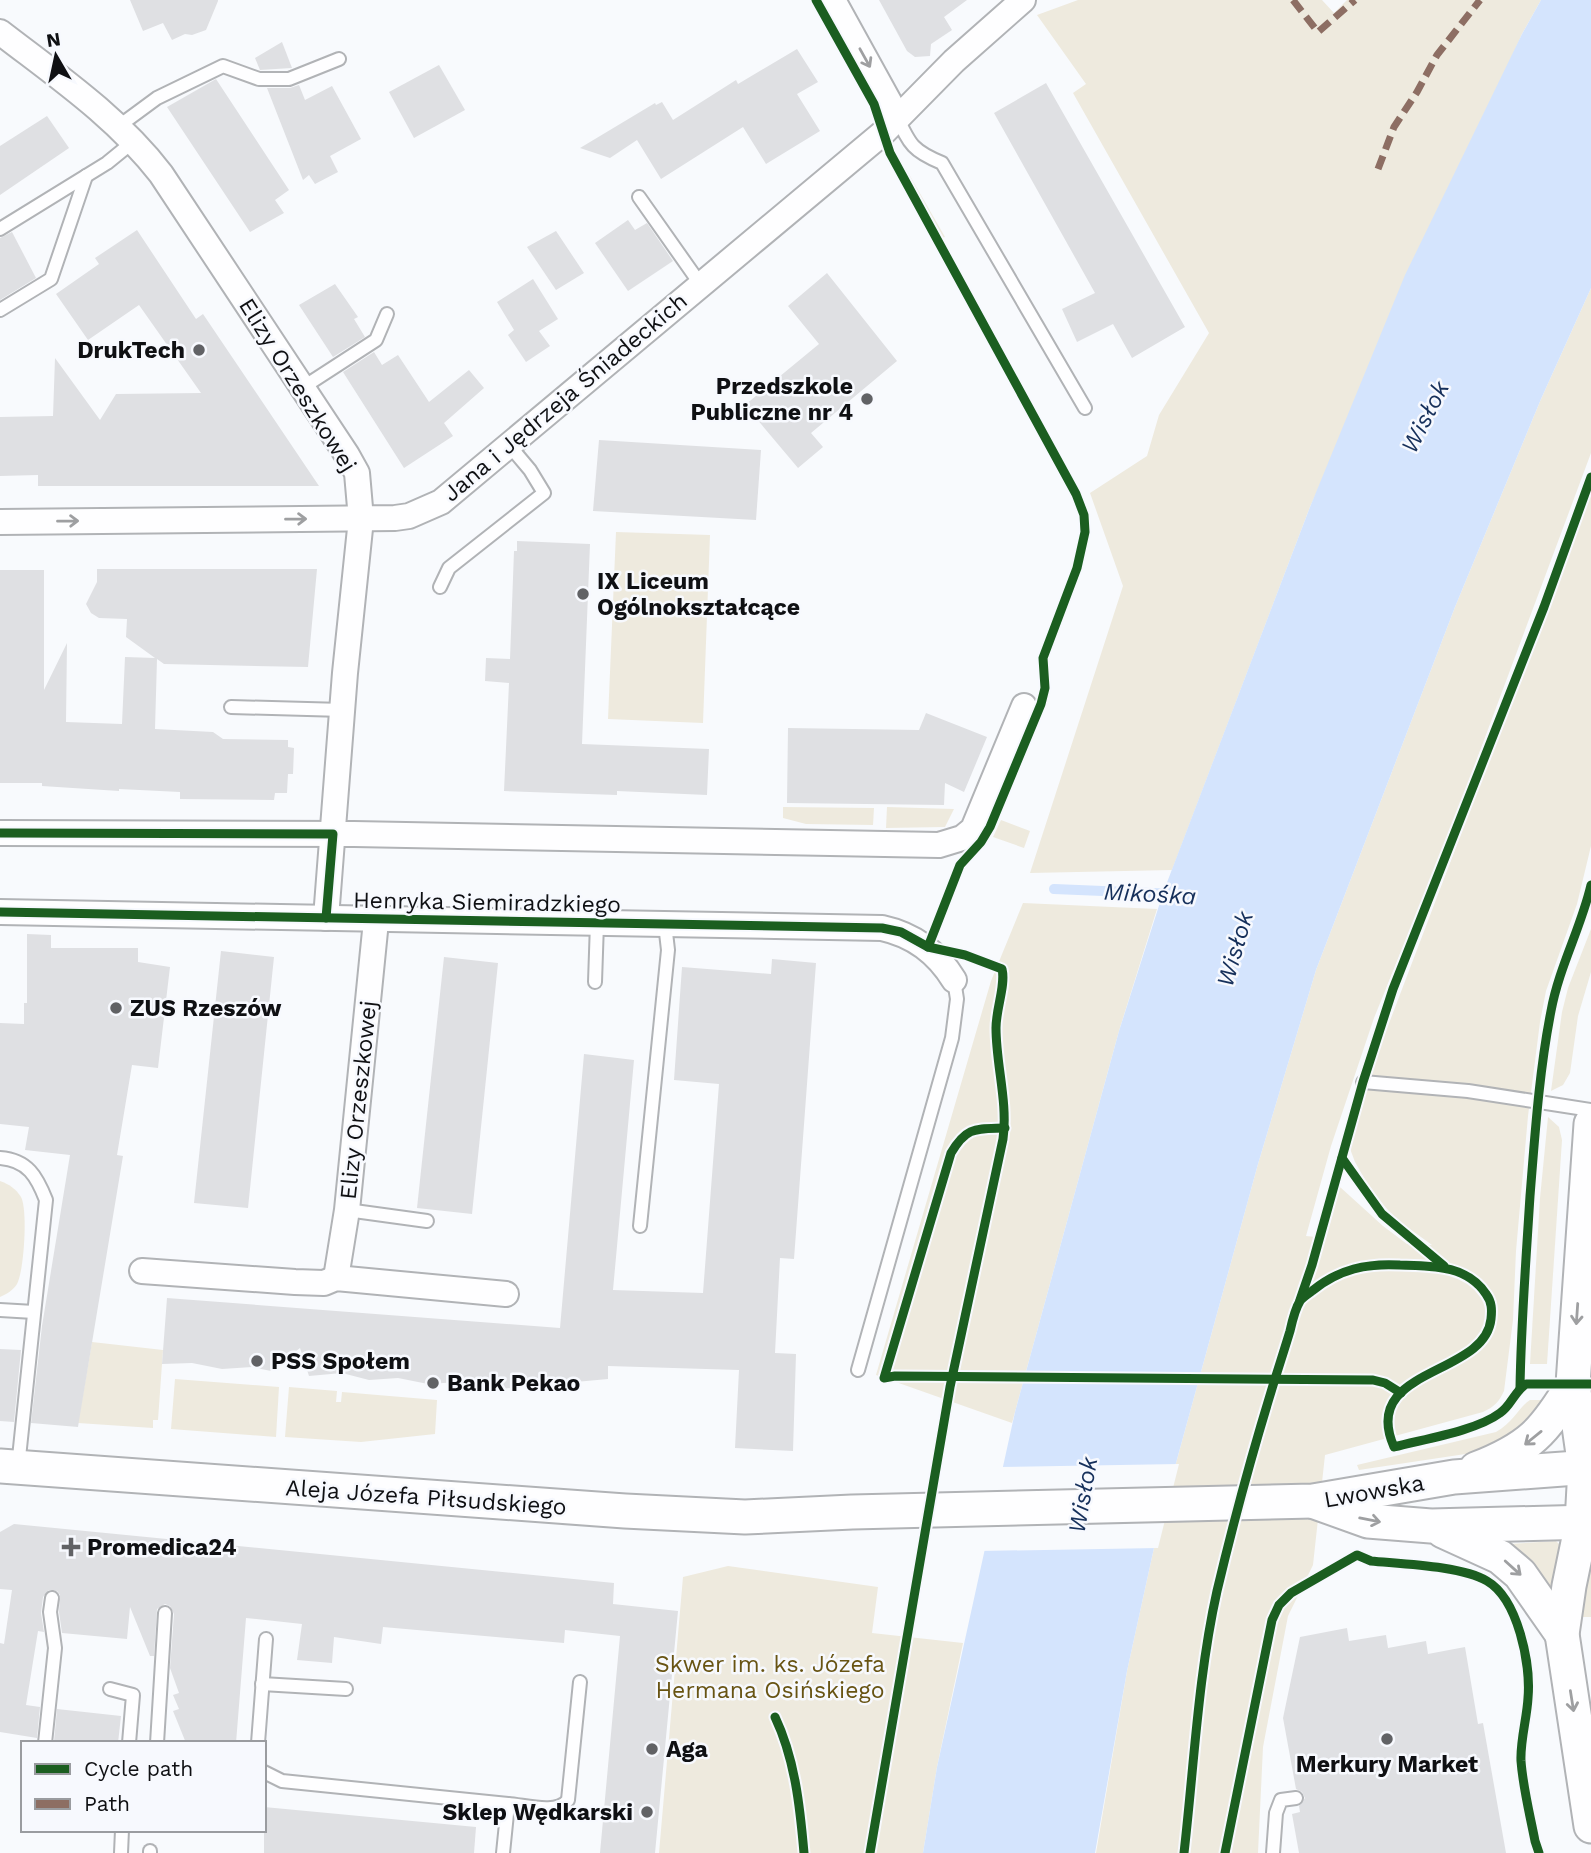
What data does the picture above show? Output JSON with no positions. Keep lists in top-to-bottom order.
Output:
{
  "streets": {
    "main road": ["Lwowska", "Aleja Józefa Piłsudskiego"],
    "street": ["Elizy Orzeszkowej", "Jana i Jędrzeja Śniadeckich", "Henryka Siemiradzkiego"]
  },
  "crossings": [
    ["Elizy Orzeszkowej", "Jana i Jędrzeja Śniadeckich"],
    ["Elizy Orzeszkowej", "Henryka Siemiradzkiego"],
    ["Lwowska", "Aleja Józefa Piłsudskiego"]
  ],
  "water": ["Wisłok", "Mikośka"],
  "parks": ["Skwer im. ks. Józefa Hermana Osińskiego"],
  "places": {
    "other": [
      "DrukTech",
      "Przedszkole Publiczne nr 4",
      "IX Liceum Ogólnokształcące",
      "ZUS Rzeszów",
      "PSS Społem",
      "Bank Pekao",
      "Merkury Market",
      "Aga",
      "Sklep Wędkarski"
    ],
    "health": ["Promedica24"]
  },
  "legend": ["Cycle path", "Path"],
  "north": "top"
}
